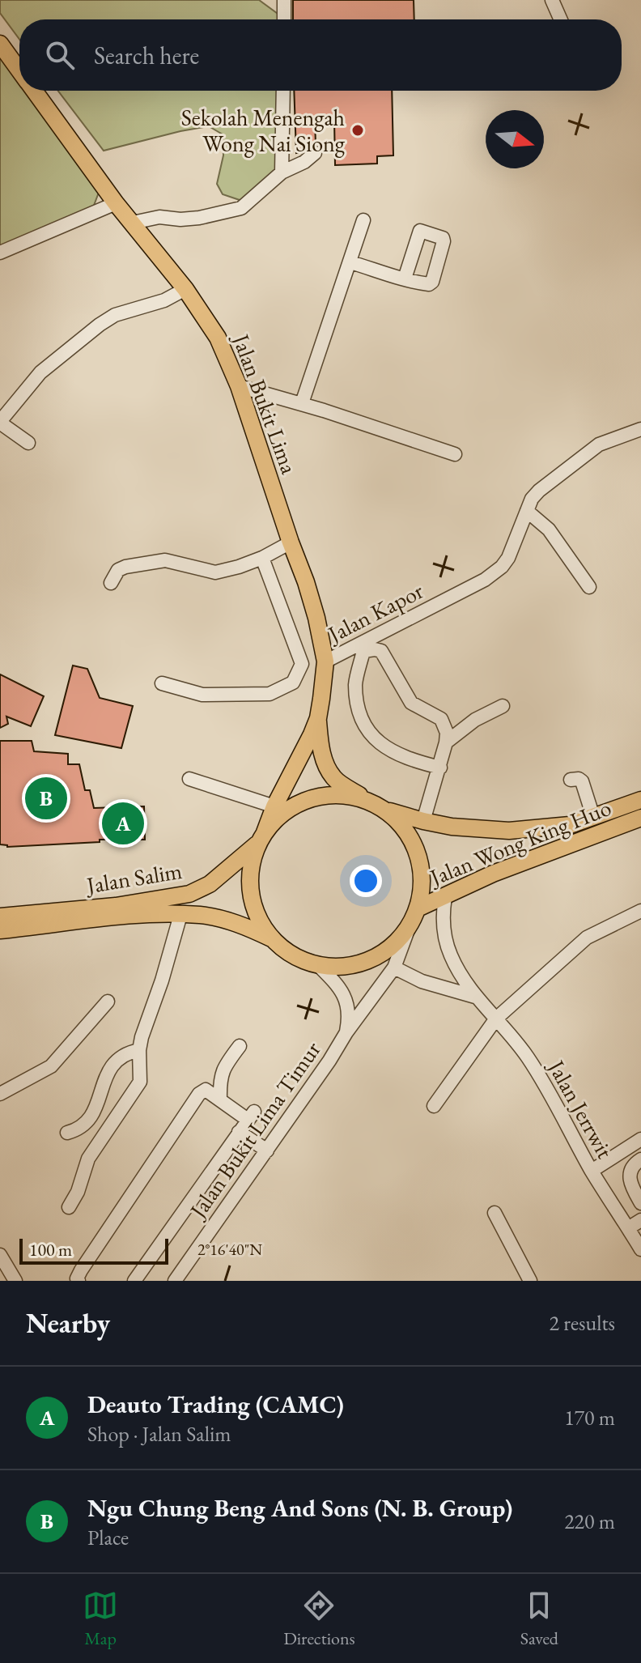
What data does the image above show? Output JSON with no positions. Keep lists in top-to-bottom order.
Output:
{
  "streets": {
    "main road": ["Jalan Bukit Lima", "Jalan Wong King Huo", "Jalan Salim"],
    "street": ["Jalan Kapor", "Jalan Jerrwit", "Jalan Bukit Lima Timur"]
  },
  "crossings": [
    ["Jalan Bukit Lima", "Jalan Kapor"],
    ["Jalan Wong King Huo", "Jalan Salim"],
    ["Jalan Wong King Huo", "Jalan Jerrwit"],
    ["Jalan Wong King Huo", "Jalan Bukit Lima Timur"],
    ["Jalan Salim", "Jalan Bukit Lima Timur"]
  ],
  "places": ["Sekolah Menengah Wong Nai Siong"],
  "scale_bar": "100 m",
  "north": "right",
  "page": {
    "search": "Search here",
    "pins": ["B", "A"],
    "scale": "100 m",
    "heading": ["Nearby", "2 results"],
    "list": [
      {
        "mark": "A",
        "name": "Deauto Trading (CAMC)",
        "note": "Shop · Jalan Salim",
        "value": "170 m"
      },
      {
        "mark": "B",
        "name": "Ngu Chung Beng And Sons (N. B. Group)",
        "note": "Place",
        "value": "220 m"
      }
    ],
    "nav": ["Map", "Directions", "Saved"]
  },
  "coordinates": ["2°16'40\"N"]
}
